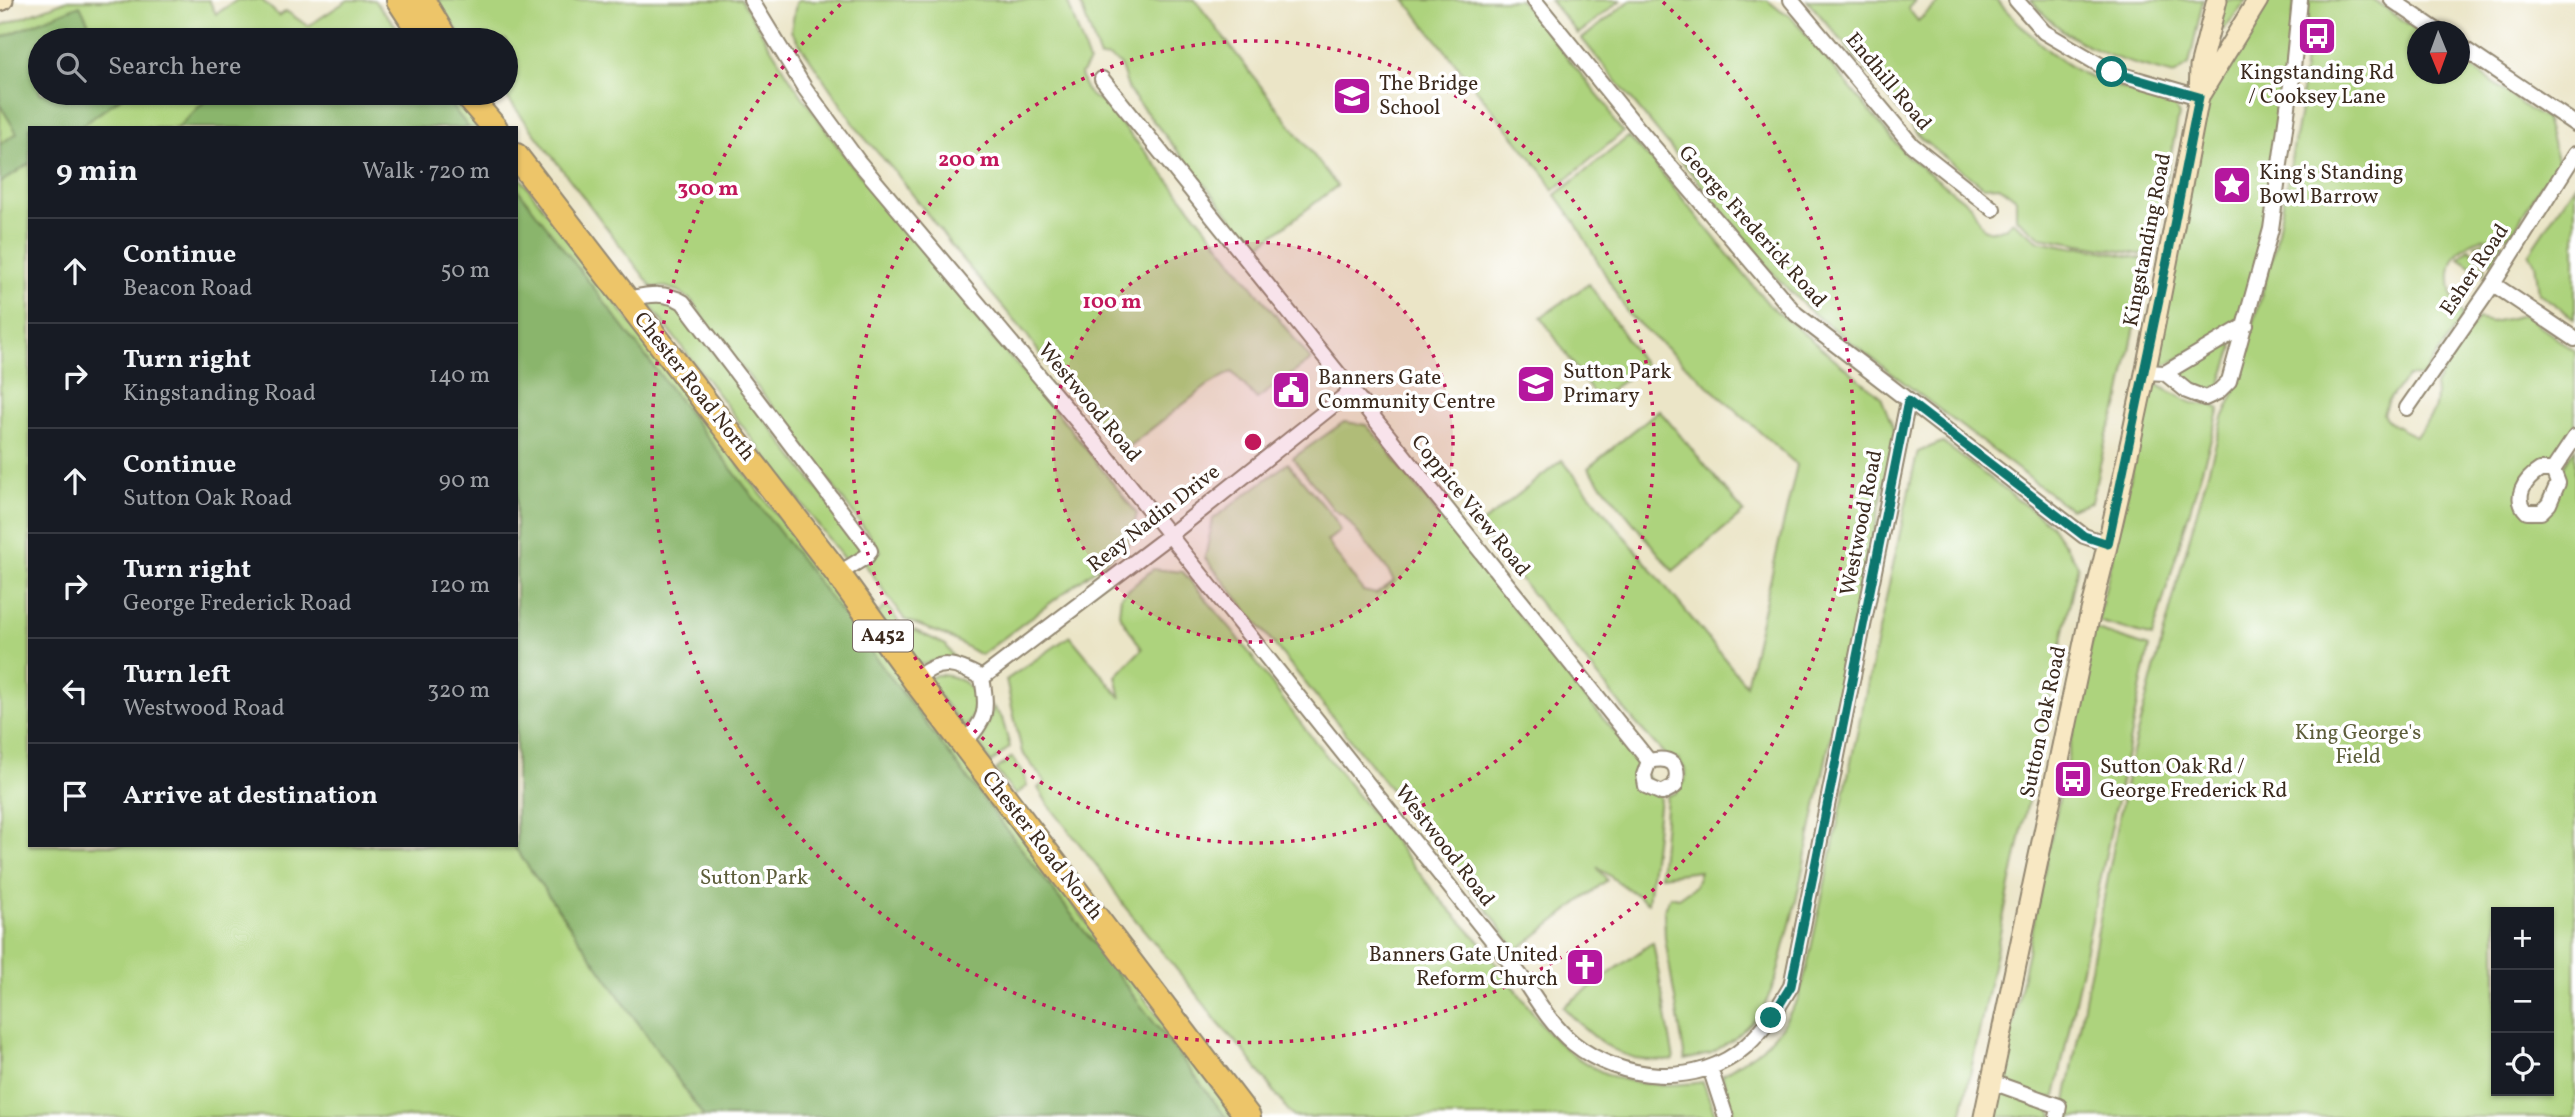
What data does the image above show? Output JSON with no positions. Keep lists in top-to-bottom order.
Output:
{
  "streets": {
    "highway": ["Chester Road North", "A452"],
    "main road": ["Kingstanding Road", "Sutton Oak Road"],
    "street": [
      "Endhill Road",
      "George Frederick Road",
      "Esher Road",
      "Westwood Road",
      "Coppice View Road",
      "Reay Nadin Drive"
    ]
  },
  "crossings": [
    ["George Frederick Road", "Westwood Road"],
    ["George Frederick Road", "Sutton Oak Road"],
    ["Kingstanding Road", "Sutton Oak Road"],
    ["Westwood Road", "Reay Nadin Drive"],
    ["Coppice View Road", "Reay Nadin Drive"]
  ],
  "parks": ["King George's Field", "Sutton Park"],
  "places": {
    "bus stop": ["Kingstanding Rd / Cooksey Lane", "Sutton Oak Rd / George Frederick Rd"],
    "school or university": ["The Bridge School", "Sutton Park Primary"],
    "place": ["King's Standing Bowl Barrow"],
    "public building": ["Banners Gate Community Centre"],
    "church": ["Banners Gate United Reform Church"]
  },
  "north": "bottom",
  "page": {
    "search": "Search here",
    "heading": ["9 min", "Walk · 720 m"],
    "list": [
      ["Continue", "Beacon Road", "50 m"],
      ["Turn right", "Kingstanding Road", "140 m"],
      ["Continue", "Sutton Oak Road", "90 m"],
      ["Turn right", "George Frederick Road", "120 m"],
      ["Turn left", "Westwood Road", "320 m"],
      "Arrive at destination"
    ],
    "map_buttons": ["+", "−"]
  },
  "rings": ["200 m", "300 m", "100 m"]
}
